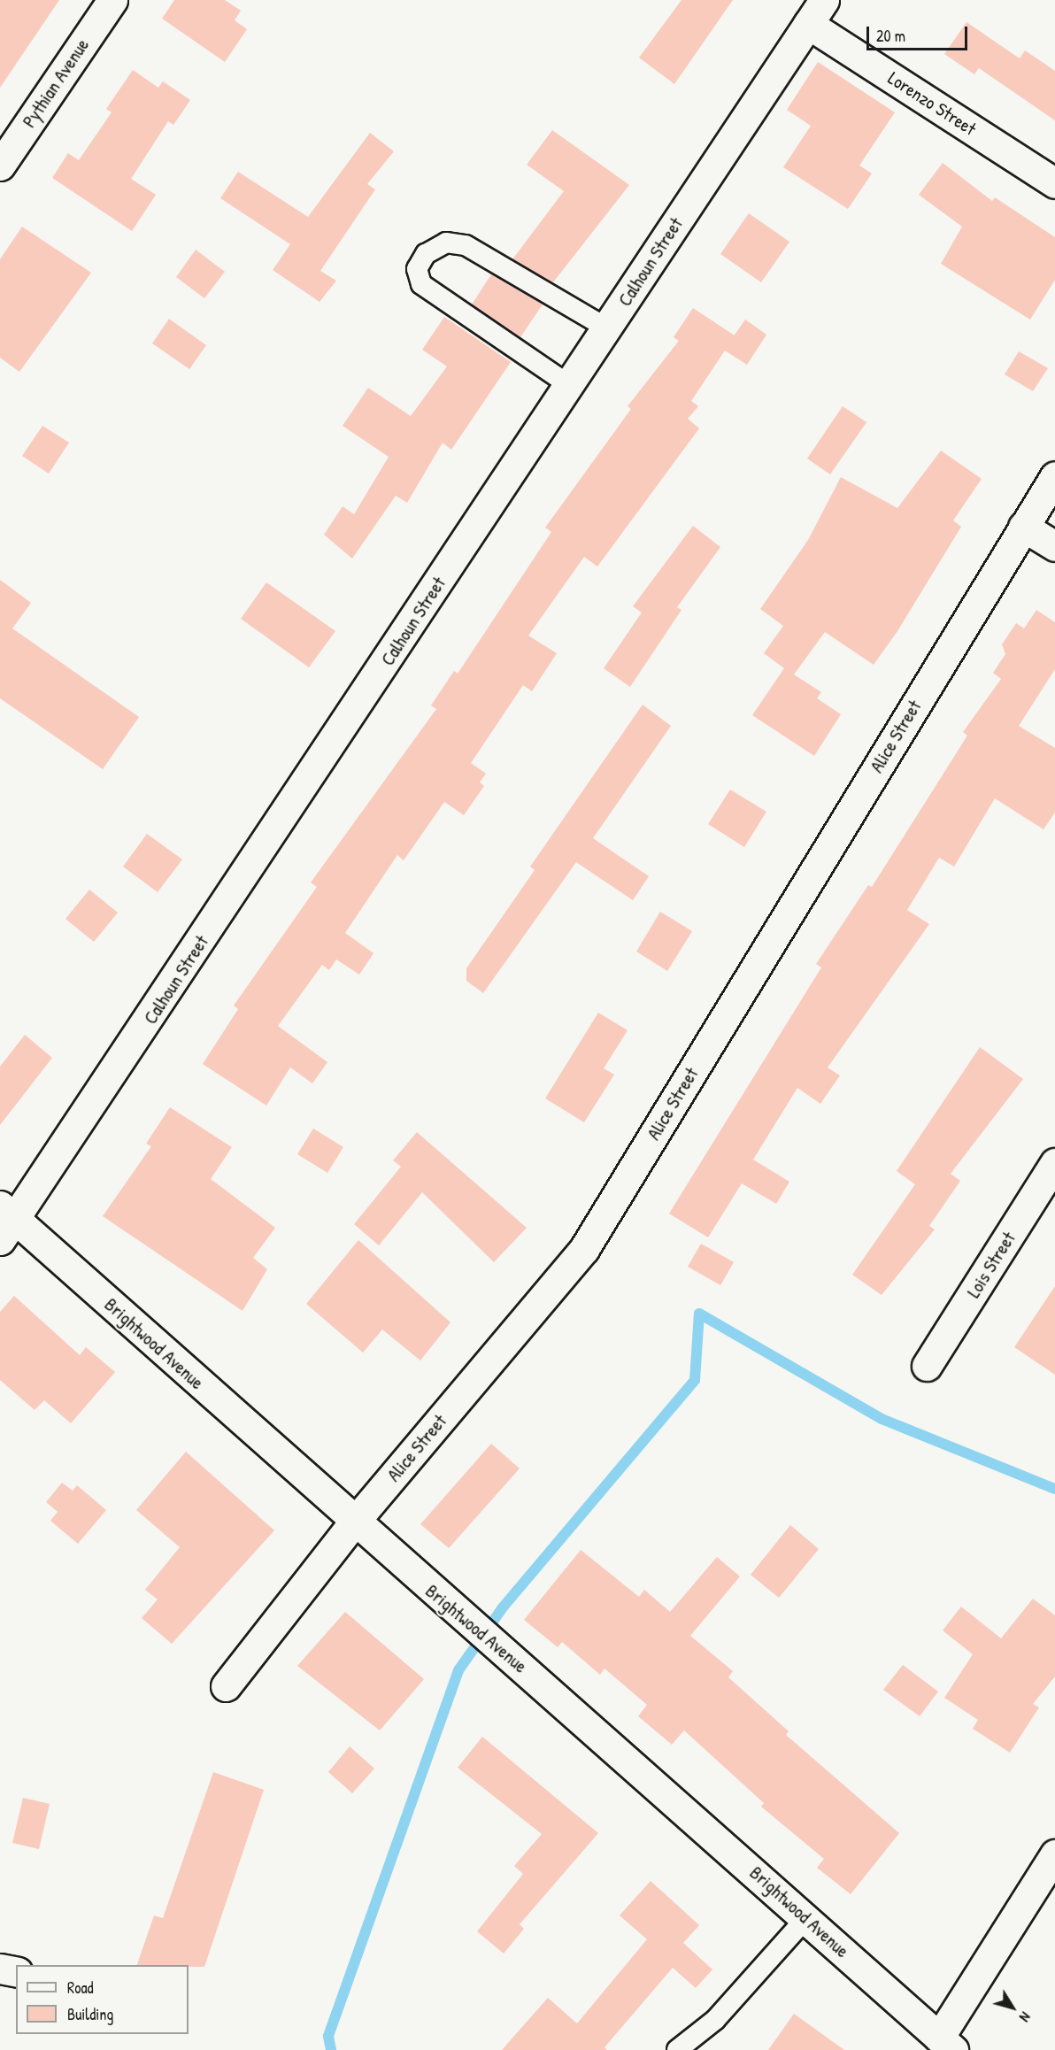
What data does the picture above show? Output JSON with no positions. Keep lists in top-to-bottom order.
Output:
{
  "streets": {
    "street": [
      "Pythian Avenue",
      "Lorenzo Street",
      "Calhoun Street",
      "Alice Street",
      "Lois Street",
      "Brightwood Avenue"
    ]
  },
  "crossings": [
    ["Lorenzo Street", "Calhoun Street"],
    ["Calhoun Street", "Brightwood Avenue"],
    ["Alice Street", "Brightwood Avenue"]
  ],
  "legend": ["Road", "Building"],
  "scale_bar": "20 m",
  "north": "bottom right"
}
